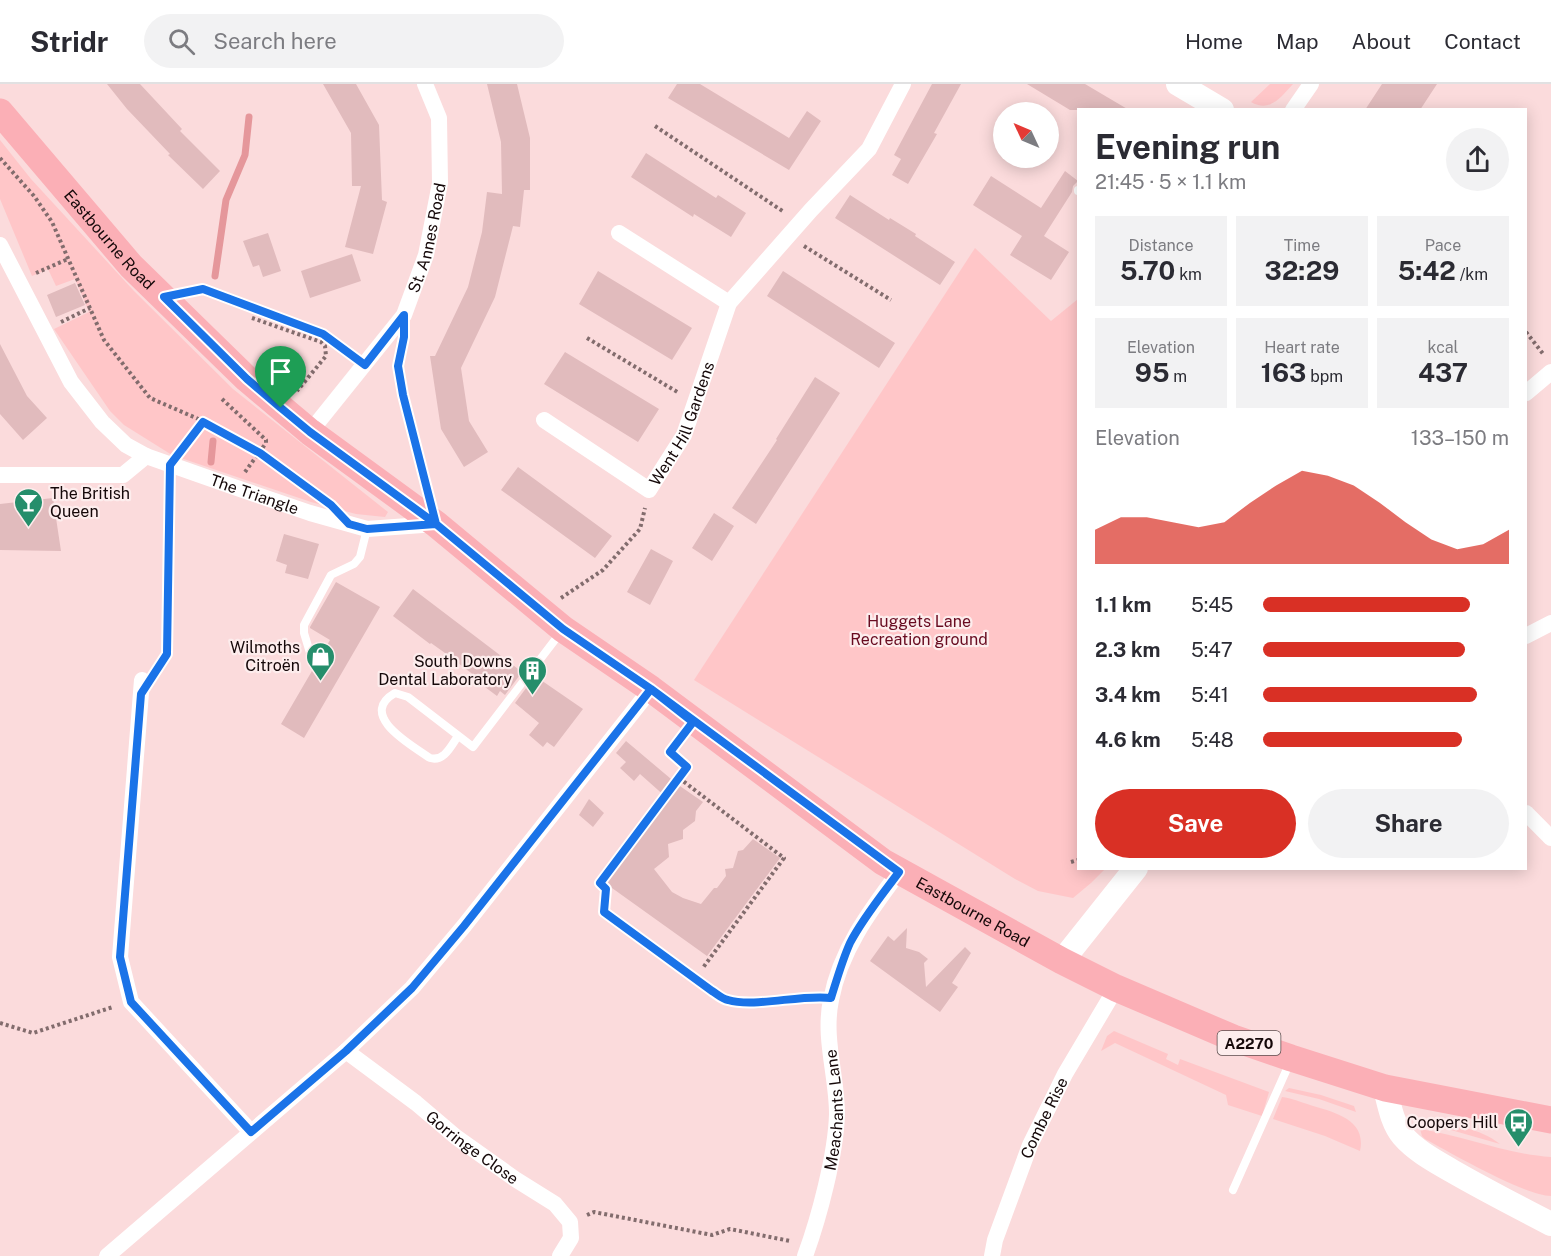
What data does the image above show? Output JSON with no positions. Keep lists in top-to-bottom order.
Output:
{
  "streets": {
    "main road": ["Eastbourne Road", "A2270"],
    "street": [
      "St. Annes Road",
      "Went Hill Gardens",
      "The Triangle",
      "Meachants Lane",
      "Combe Rise",
      "Gorringe Close"
    ]
  },
  "crossings": [
    ["Eastbourne Road", "St. Annes Road"],
    ["Eastbourne Road", "The Triangle"],
    ["Eastbourne Road", "Meachants Lane"],
    ["Eastbourne Road", "Combe Rise"]
  ],
  "parks": ["Huggets Lane Recreation ground"],
  "places": {
    "bar": ["The British Queen"],
    "shop": ["Wilmoths Citroën"],
    "building": ["South Downs Dental Laboratory"],
    "bus stop": ["Coopers Hill"]
  },
  "north": "top left",
  "page": {
    "header": "Stridr",
    "search": "Search here",
    "nav": [
      "Home",
      "Map",
      "About",
      "Contact"
    ],
    "heading": ["Evening run", "21:45 · 5 × 1.1 km"],
    "stats": [
      ["Distance", "5.70 km"],
      ["Time", "32:29"],
      ["Pace", "5:42 /km"],
      ["Elevation", "95 m"],
      ["Heart rate", "163 bpm"],
      ["kcal", "437"]
    ],
    "chart": ["Elevation", "133–150 m"],
    "list": [
      {
        "name": "1.1 km",
        "note": "5:45"
      },
      {
        "name": "2.3 km",
        "note": "5:47"
      },
      {
        "name": "3.4 km",
        "note": "5:41"
      },
      {
        "name": "4.6 km",
        "note": "5:48"
      }
    ],
    "buttons": ["Save", "Share"]
  }
}
